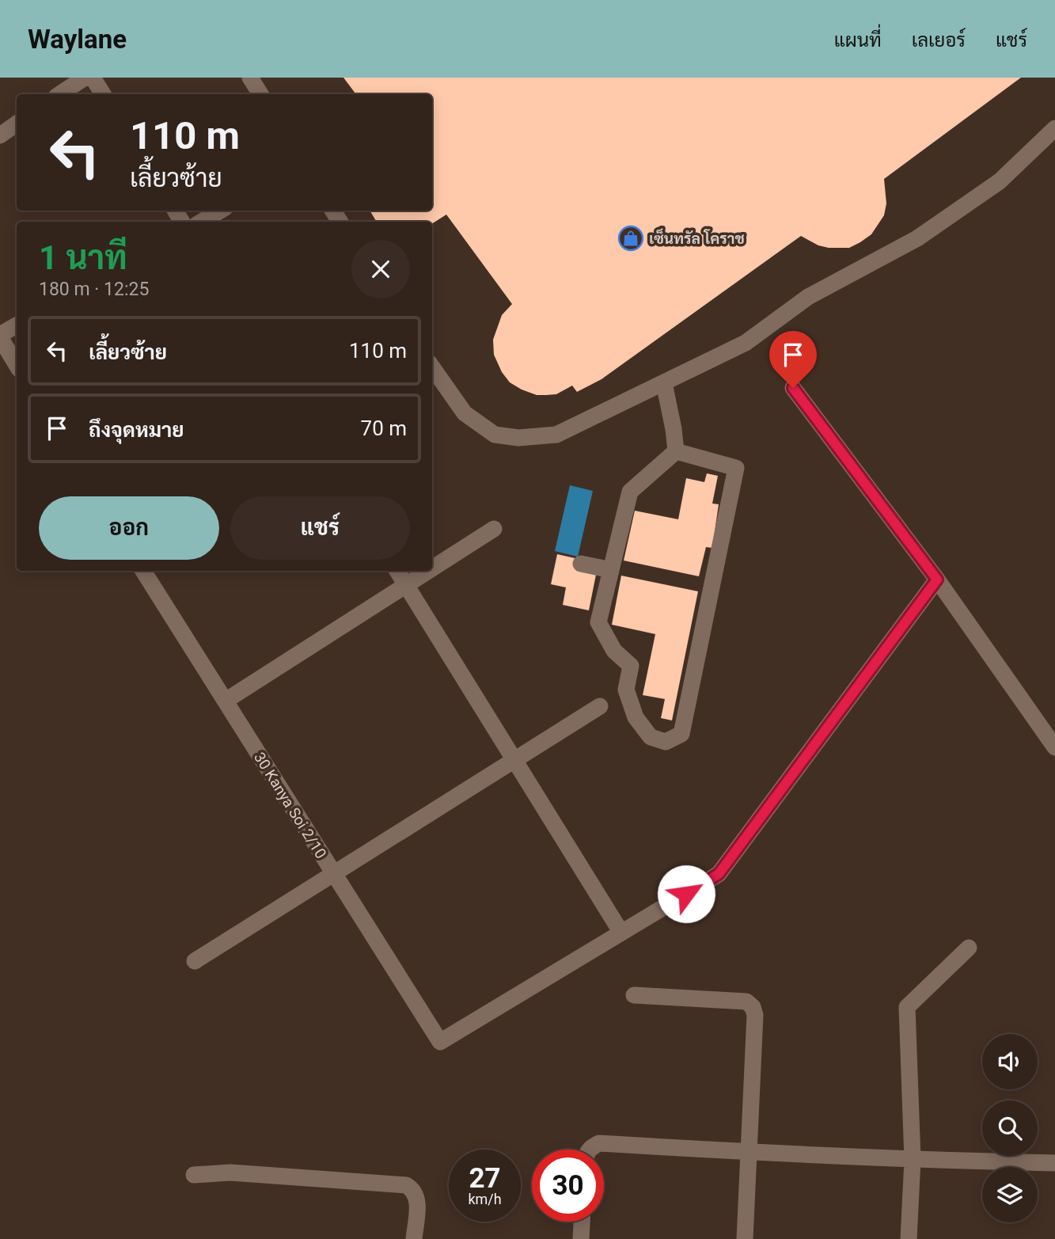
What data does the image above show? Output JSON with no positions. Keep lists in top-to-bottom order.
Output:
{
  "streets": {
    "street": ["30 Kanya Soi 2/10"]
  },
  "places": {
    "shop": ["เซ็นทรัล โคราช"]
  },
  "page": {
    "header": "Waylane",
    "nav": ["แผนที่", "เลเยอร์", "แชร์"],
    "turn": ["110 m", "เลี้ยวซ้าย"],
    "heading": ["1 นาที", "180 m · 12:25"],
    "list": [
      {
        "name": "เลี้ยวซ้าย",
        "value": "110 m"
      },
      {
        "name": "ถึงจุดหมาย",
        "value": "70 m"
      }
    ],
    "buttons": ["ออก", "แชร์"],
    "speed": "27 km/h",
    "limit": "30"
  }
}
